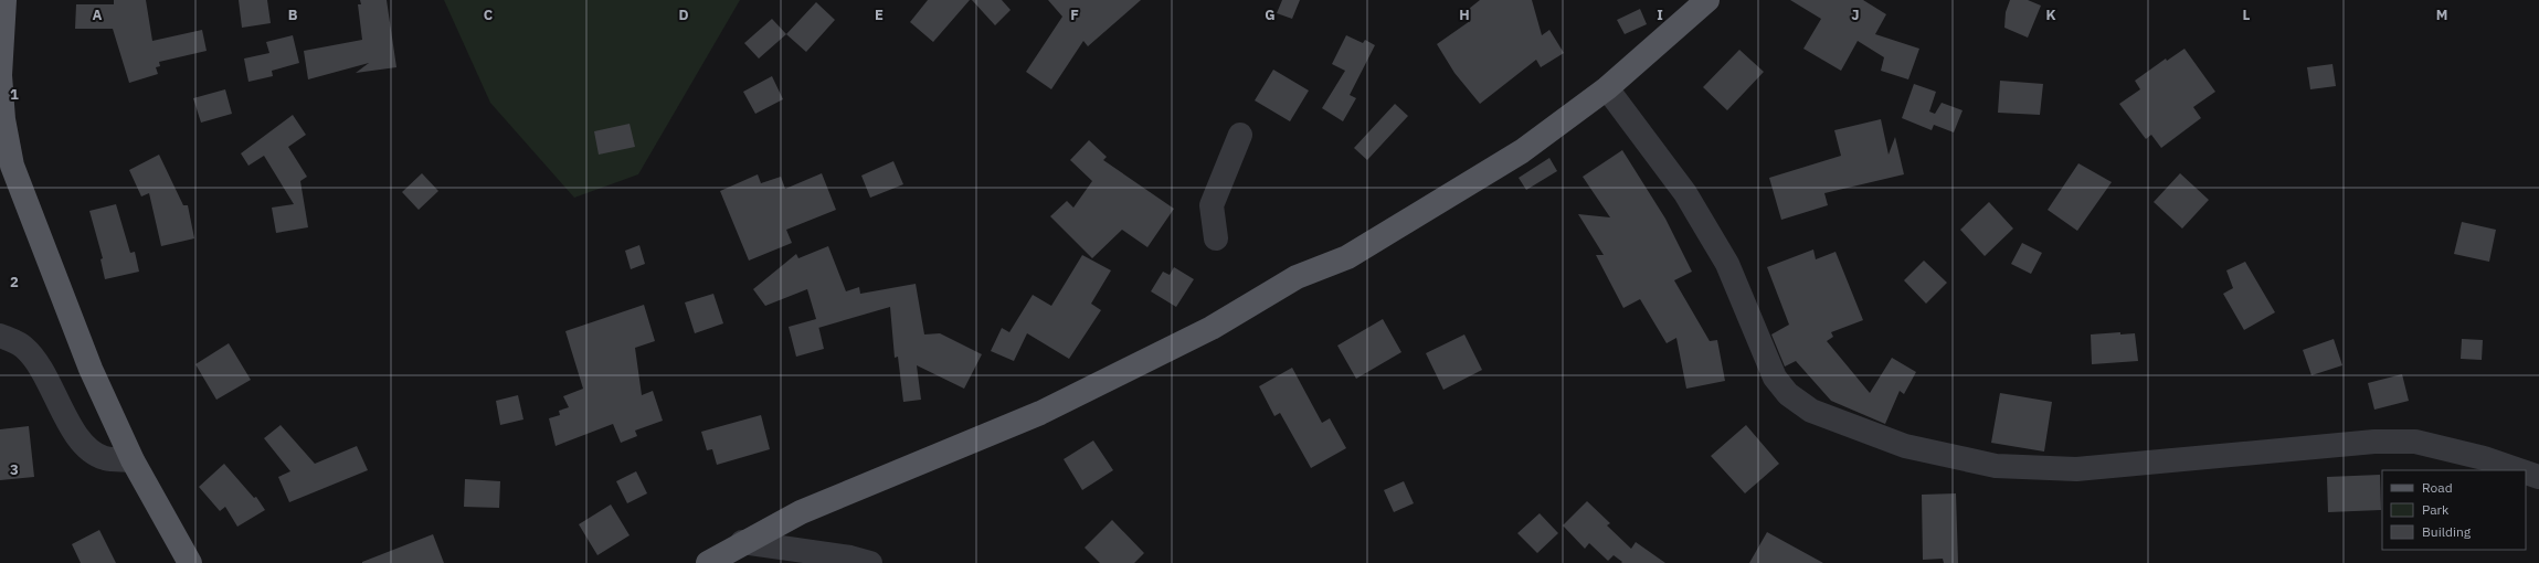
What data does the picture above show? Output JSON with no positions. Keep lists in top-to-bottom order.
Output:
{
  "legend": ["Road", "Park", "Building"],
  "grid": {
    "columns": [
      "A",
      "B",
      "C",
      "D",
      "E",
      "F",
      "G",
      "H",
      "I",
      "J",
      "K",
      "L",
      "M"
    ],
    "rows": ["1", "2", "3"]
  }
}
